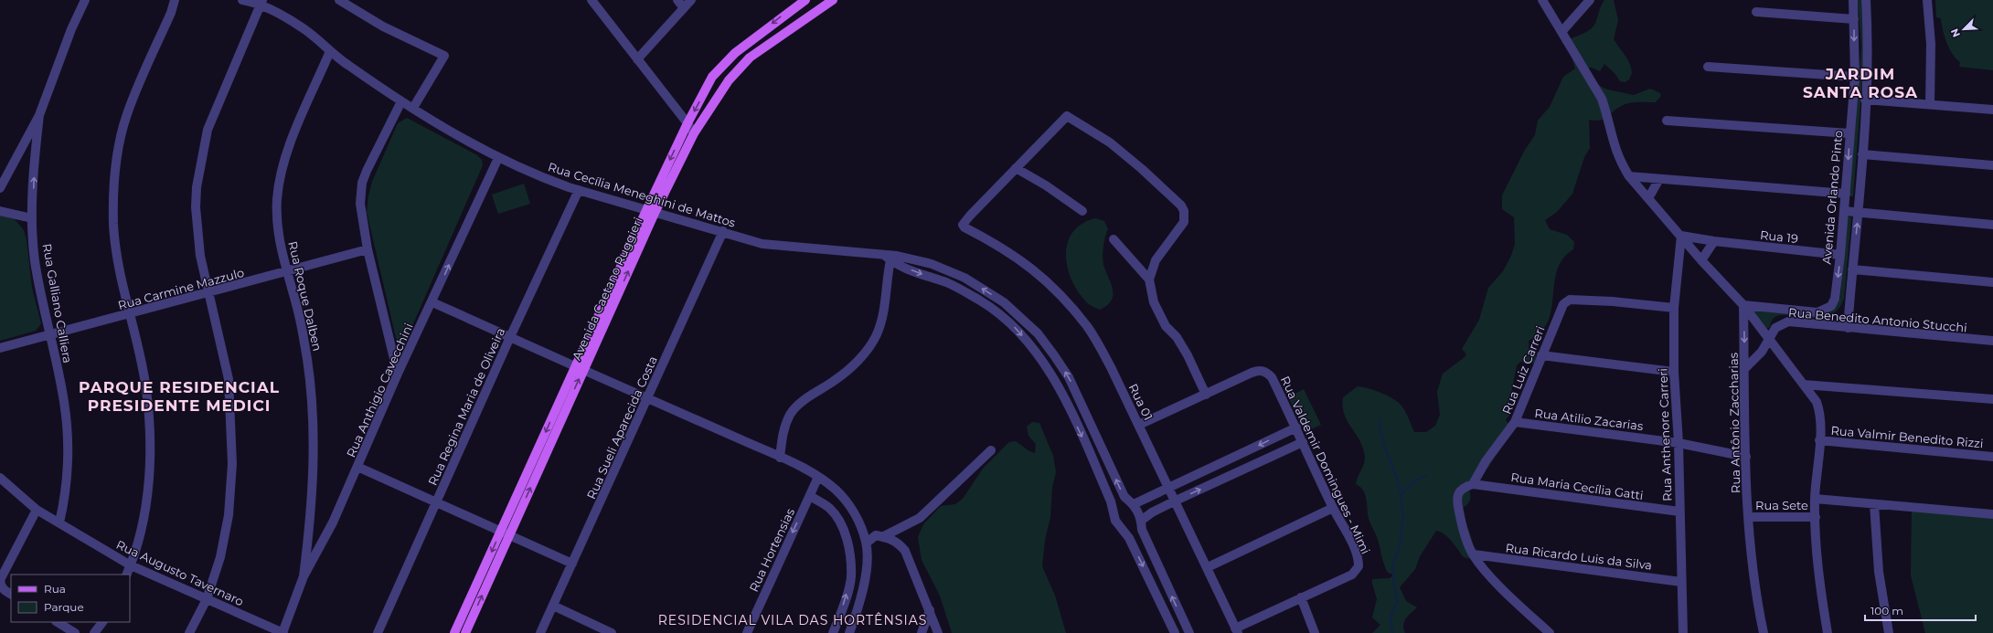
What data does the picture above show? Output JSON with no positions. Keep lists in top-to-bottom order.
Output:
{
  "streets": {
    "main road": ["Avenida Caetano Ruggieri"],
    "street": [
      "Rua Cecília Meneghini de Mattos",
      "Avenida Orlando Pinto",
      "Rua 19",
      "Rua Carmine Mazzulo",
      "Rua Roque Dalben",
      "Rua Galliano Calliera",
      "Rua Benedito Antonio Stucchi",
      "Rua Luiz Carreri",
      "Rua Anthigio Cavecchini",
      "Rua 01",
      "Rua Regina Maria de Oliveira",
      "Rua Atilio Zacarias",
      "Rua Antônio Zaccharias",
      "Rua Sueli Aparecida Costa",
      "Rua Anthenore Carreri",
      "Rua Valmir Benedito Rizzi",
      "Rua Valdemir Domingues - Mimi",
      "Rua Maria Cecília Gatti",
      "Rua Sete",
      "Rua Hortensias",
      "Rua Ricardo Luis da Silva",
      "Rua Augusto Tavernaro"
    ]
  },
  "crossings": [
    ["Rua Cecília Meneghini de Mattos", "Avenida Caetano Ruggieri"],
    ["Rua Cecília Meneghini de Mattos", "Rua Roque Dalben"],
    ["Rua Cecília Meneghini de Mattos", "Rua Anthigio Cavecchini"],
    ["Rua Cecília Meneghini de Mattos", "Rua Regina Maria de Oliveira"],
    ["Rua Cecília Meneghini de Mattos", "Rua Sueli Aparecida Costa"],
    ["Avenida Orlando Pinto", "Rua 19"],
    ["Avenida Orlando Pinto", "Rua Antônio Zaccharias"],
    ["Rua 19", "Rua Anthenore Carreri"],
    ["Rua Carmine Mazzulo", "Rua Roque Dalben"],
    ["Rua Carmine Mazzulo", "Rua Galliano Calliera"],
    ["Rua Roque Dalben", "Rua Anthigio Cavecchini"],
    ["Rua Galliano Calliera", "Rua Augusto Tavernaro"],
    ["Rua Benedito Antonio Stucchi", "Rua Antônio Zaccharias"],
    ["Rua Luiz Carreri", "Rua Atilio Zacarias"],
    ["Rua Luiz Carreri", "Rua Anthenore Carreri"],
    ["Rua Luiz Carreri", "Rua Maria Cecília Gatti"],
    ["Rua Luiz Carreri", "Rua Ricardo Luis da Silva"],
    ["Rua Anthigio Cavecchini", "Rua Augusto Tavernaro"],
    ["Rua 01", "Rua Valdemir Domingues - Mimi"],
    ["Rua Atilio Zacarias", "Rua Antônio Zaccharias"],
    ["Rua Atilio Zacarias", "Rua Anthenore Carreri"],
    ["Rua Antônio Zaccharias", "Rua Sete"],
    ["Rua Anthenore Carreri", "Rua Maria Cecília Gatti"],
    ["Rua Anthenore Carreri", "Rua Ricardo Luis da Silva"]
  ],
  "one_way": ["Rua Hortensias"],
  "districts": ["JARDIM SANTA ROSA", "PARQUE RESIDENCIAL PRESIDENTE MEDICI", "RESIDENCIAL VILA DAS HORTÊNSIAS"],
  "legend": ["Rua", "Parque"],
  "scale_bar": "100 m",
  "north": "bottom left"
}
